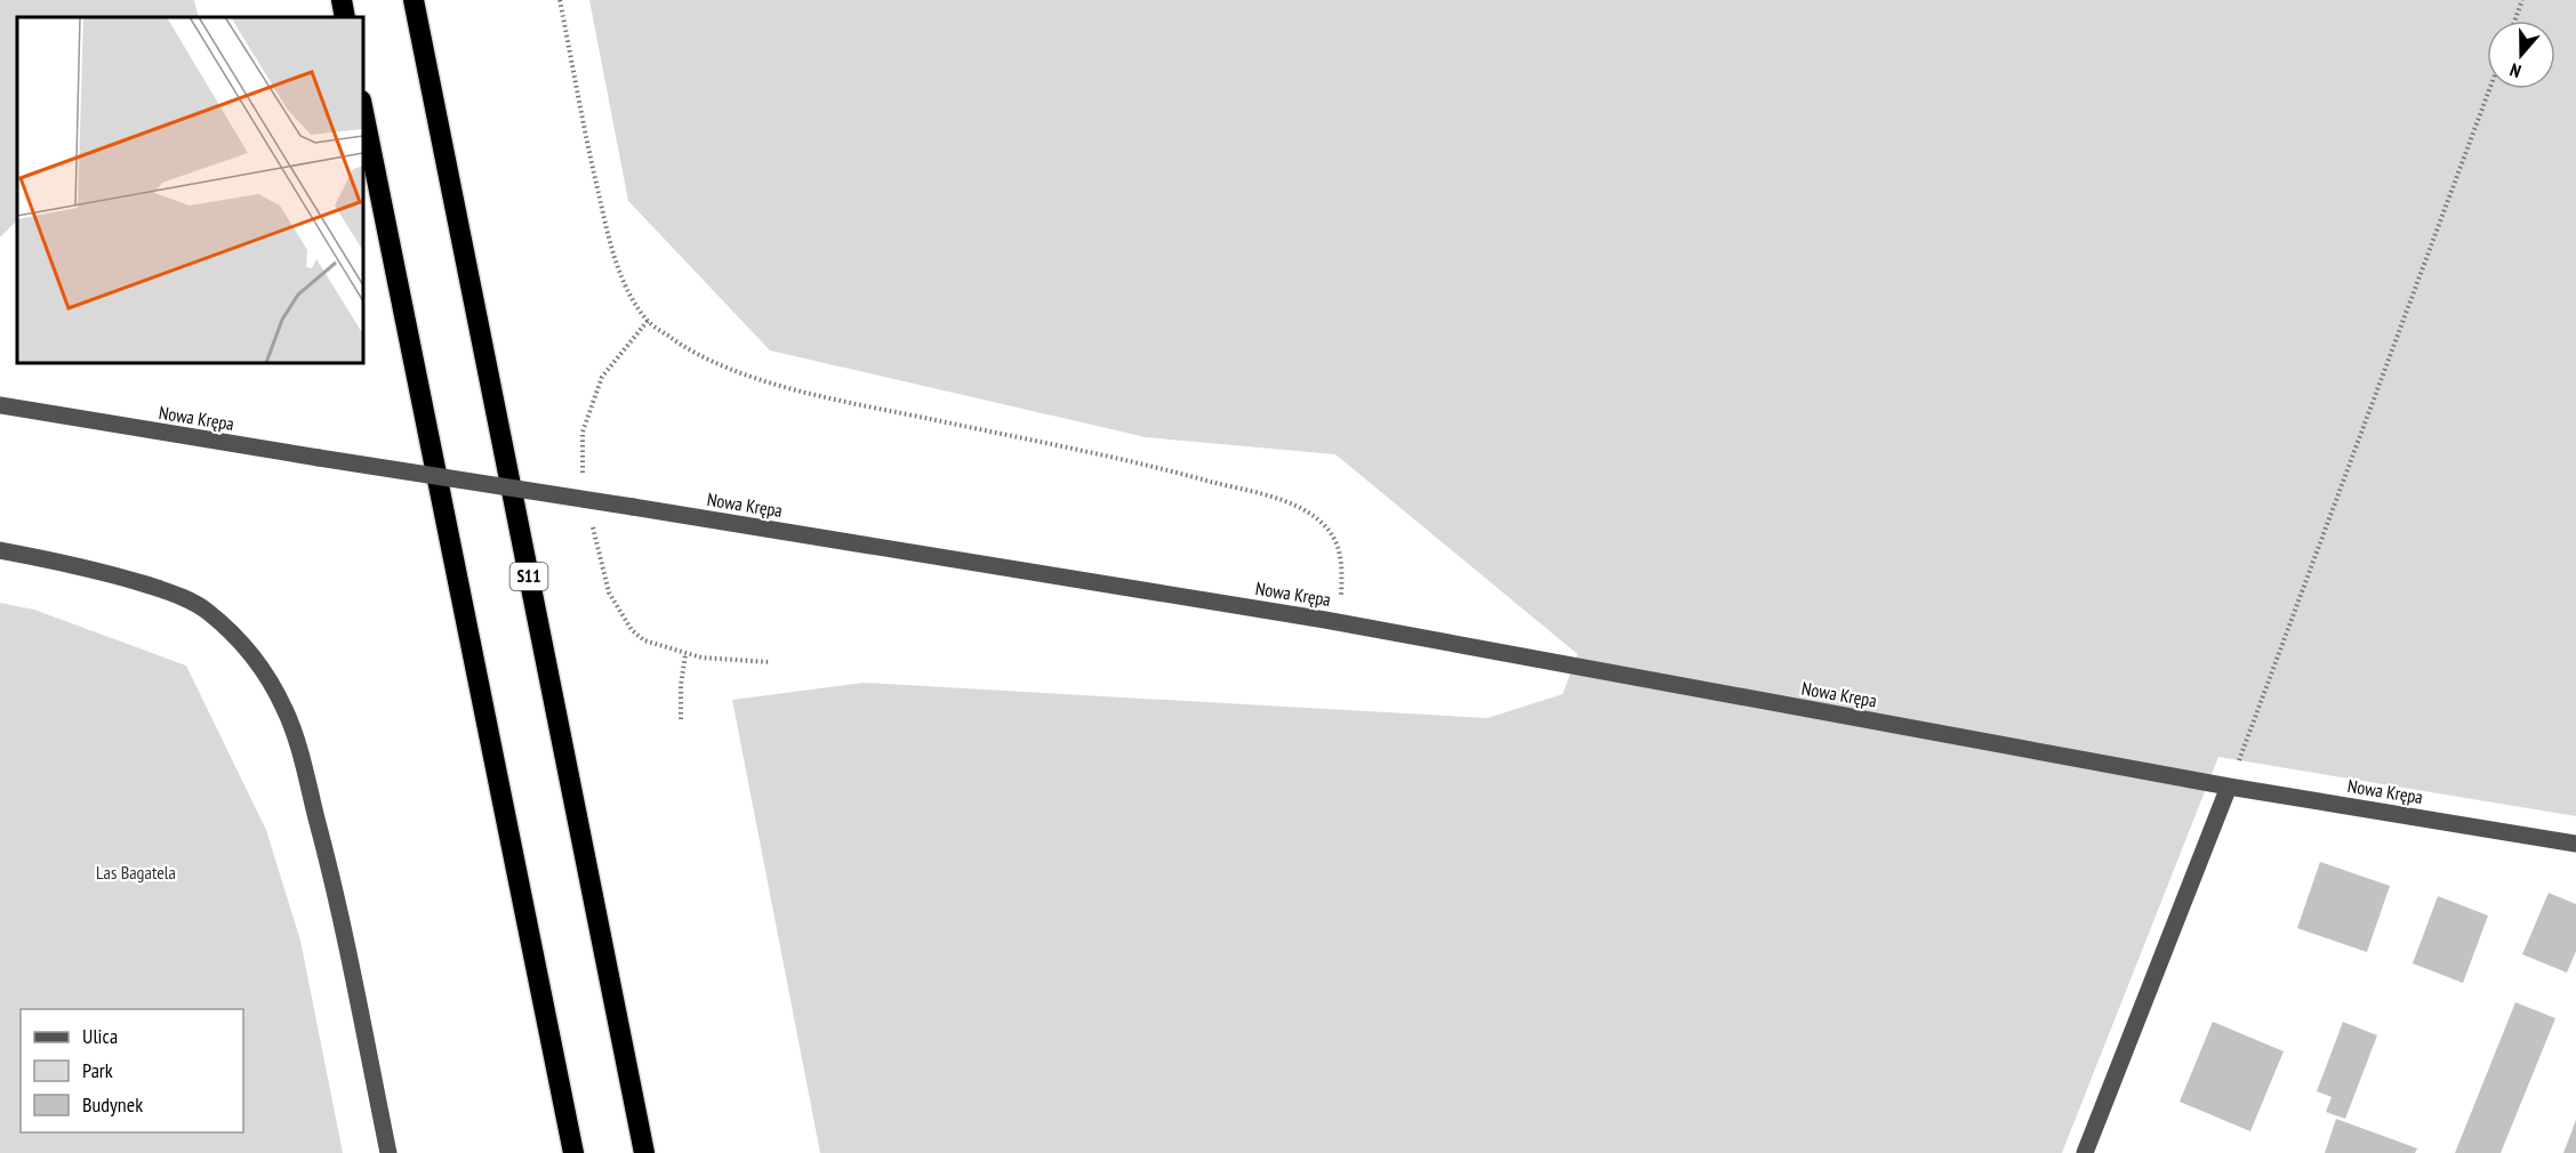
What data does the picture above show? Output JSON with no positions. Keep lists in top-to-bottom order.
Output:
{
  "streets": {
    "highway": ["S11"],
    "street": ["Nowa Krępa"]
  },
  "parks": ["Las Bagatela"],
  "legend": ["Ulica", "Park", "Budynek"],
  "north": "bottom"
}
